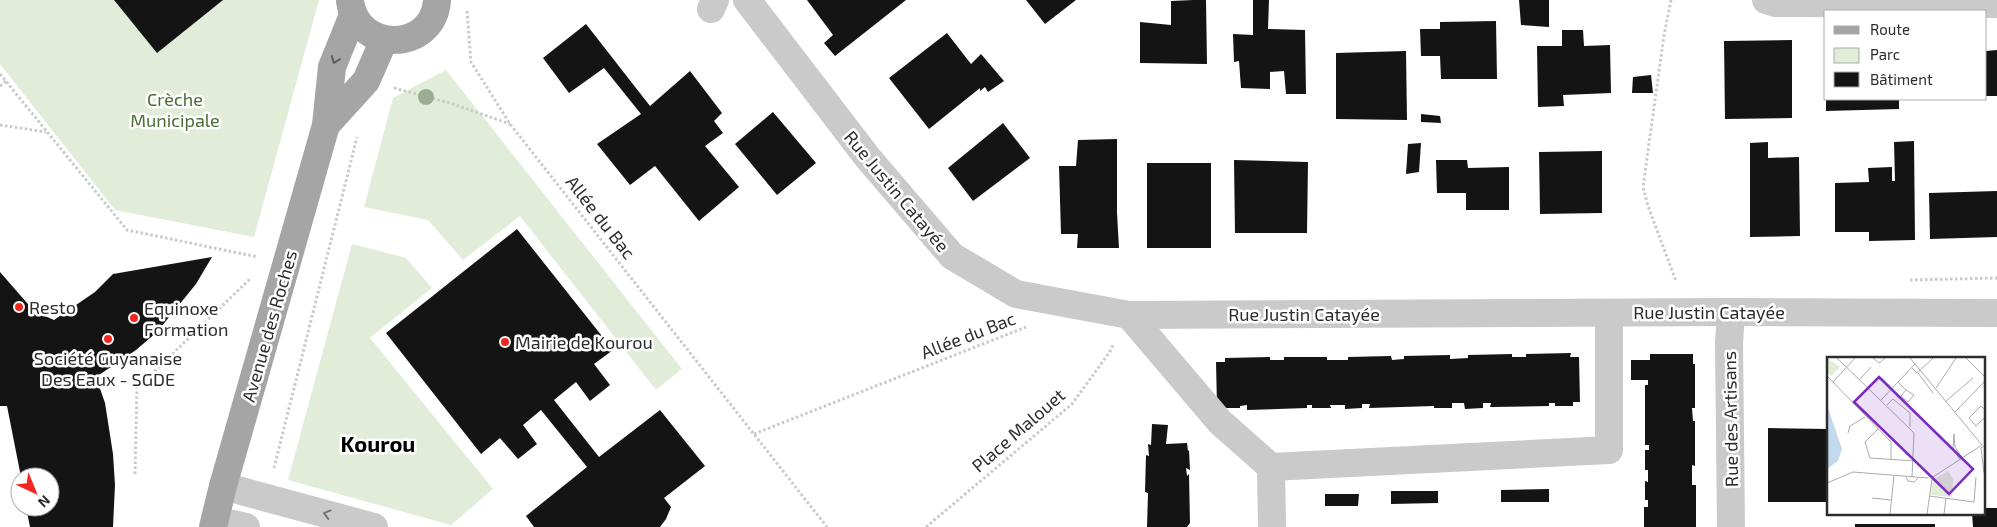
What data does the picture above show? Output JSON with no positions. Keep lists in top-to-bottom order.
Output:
{
  "streets": {
    "main road": ["Avenue des Roches"],
    "street": ["Rue Justin Catayée", "Rue des Artisans"],
    "path": ["Allée du Bac", "Place Malouet"]
  },
  "crossings": [
    ["Rue Justin Catayée", "Rue des Artisans"],
    ["Rue Justin Catayée", "Place Malouet"]
  ],
  "districts": ["Kourou"],
  "parks": ["Crèche Municipale"],
  "places": [
    "Resto",
    "Equinoxe Formation",
    "Société Guyanaise Des Eaux - SGDE",
    "Mairie de Kourou"
  ],
  "legend": ["Route", "Parc", "Bâtiment"],
  "north": "bottom right"
}
